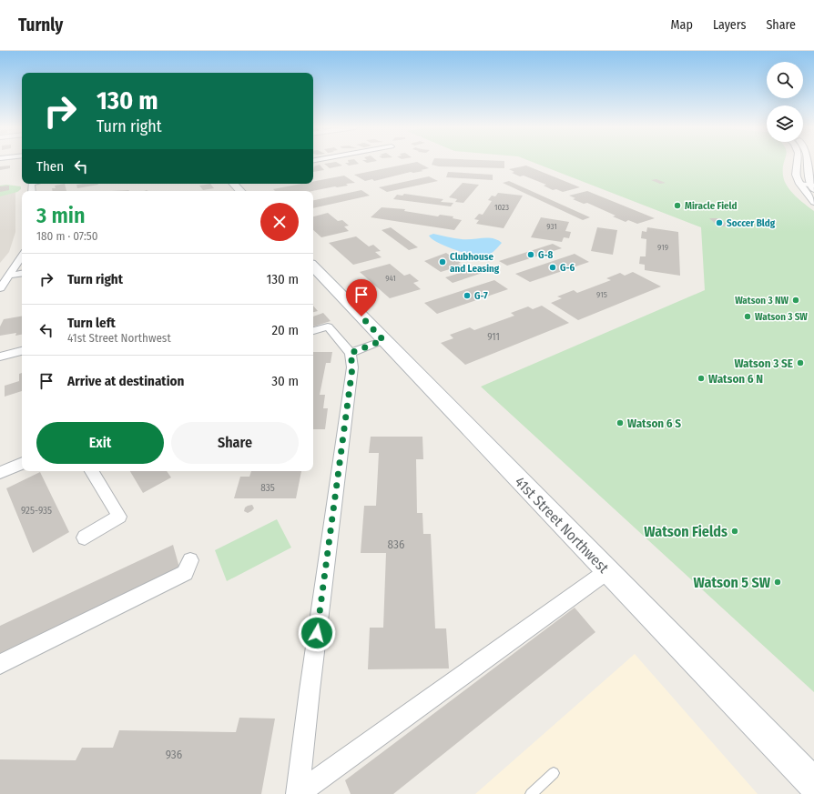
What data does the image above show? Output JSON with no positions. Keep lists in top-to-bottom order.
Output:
{
  "streets": {
    "main road": ["41st Street Northwest"]
  },
  "places": [
    "Miracle Field",
    "Soccer Bldg",
    "G-8",
    "Clubhouse and Leasing",
    "G-6",
    "G-7",
    "Watson 3 NW",
    "Watson 3 SW",
    "Watson 3 SE",
    "Watson 6 N",
    "Watson 6 S",
    "Watson Fields",
    "Watson 5 SW"
  ],
  "house_numbers": [
    "1023",
    "931",
    "919",
    "941",
    "915",
    "911",
    "835",
    "925-935",
    "836",
    "936"
  ],
  "page": {
    "header": "Turnly",
    "nav": ["Map", "Layers", "Share"],
    "turn": ["130 m", "Turn right"],
    "then": "Then",
    "heading": ["3 min", "180 m · 07:50"],
    "list": [
      {
        "name": "Turn right",
        "value": "130 m"
      },
      {
        "name": "Turn left",
        "note": "41st Street Northwest",
        "value": "20 m"
      },
      {
        "name": "Arrive at destination",
        "value": "30 m"
      }
    ],
    "buttons": ["Exit", "Share"]
  }
}
